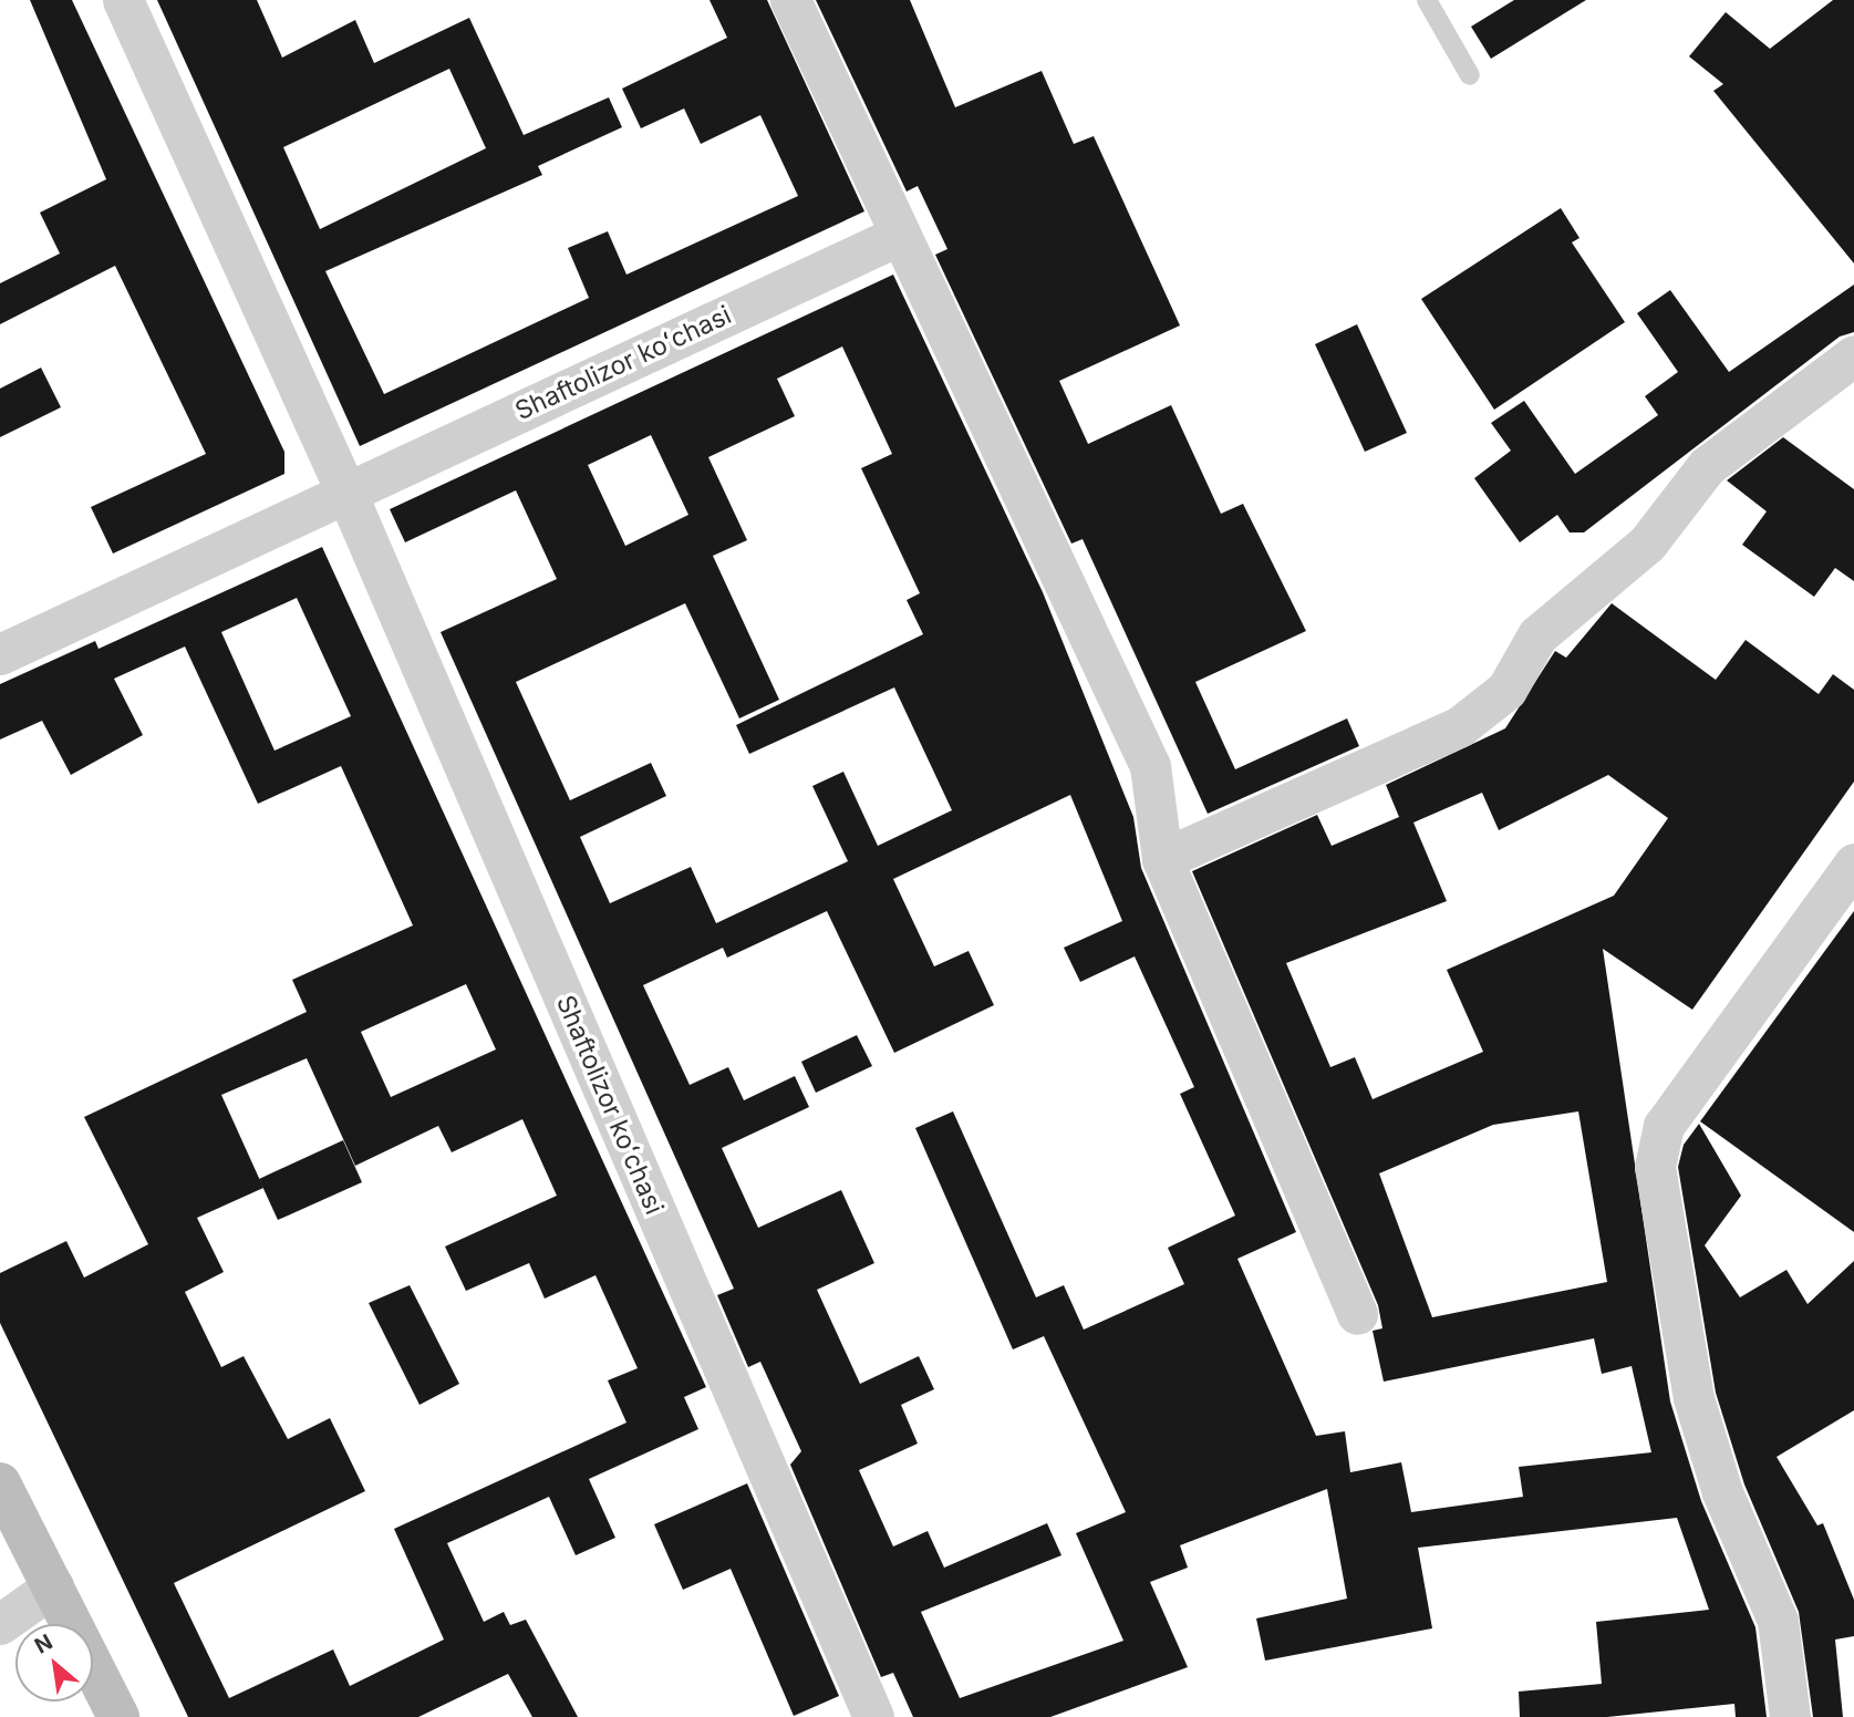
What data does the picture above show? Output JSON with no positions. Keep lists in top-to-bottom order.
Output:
{
  "streets": {
    "street": ["Shaftolizor koʻchasi"]
  },
  "north": "top left"
}
